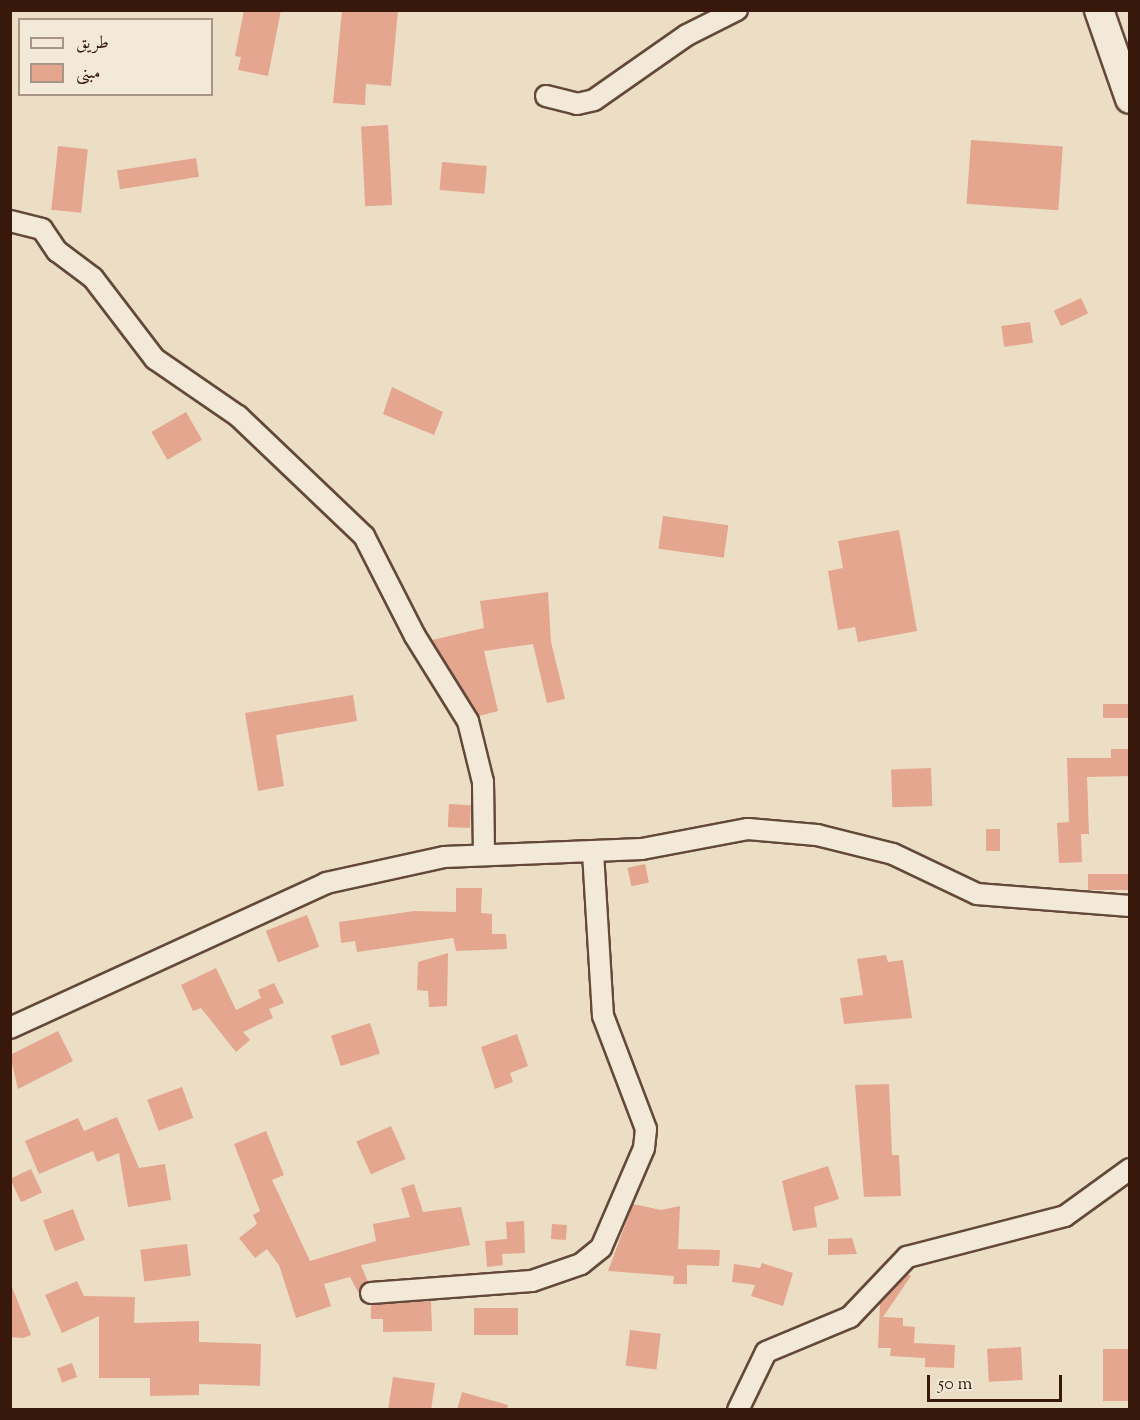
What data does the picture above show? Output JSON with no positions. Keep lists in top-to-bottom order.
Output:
{
  "legend": ["طريق", "مبنى"],
  "scale_bar": "50 m"
}
